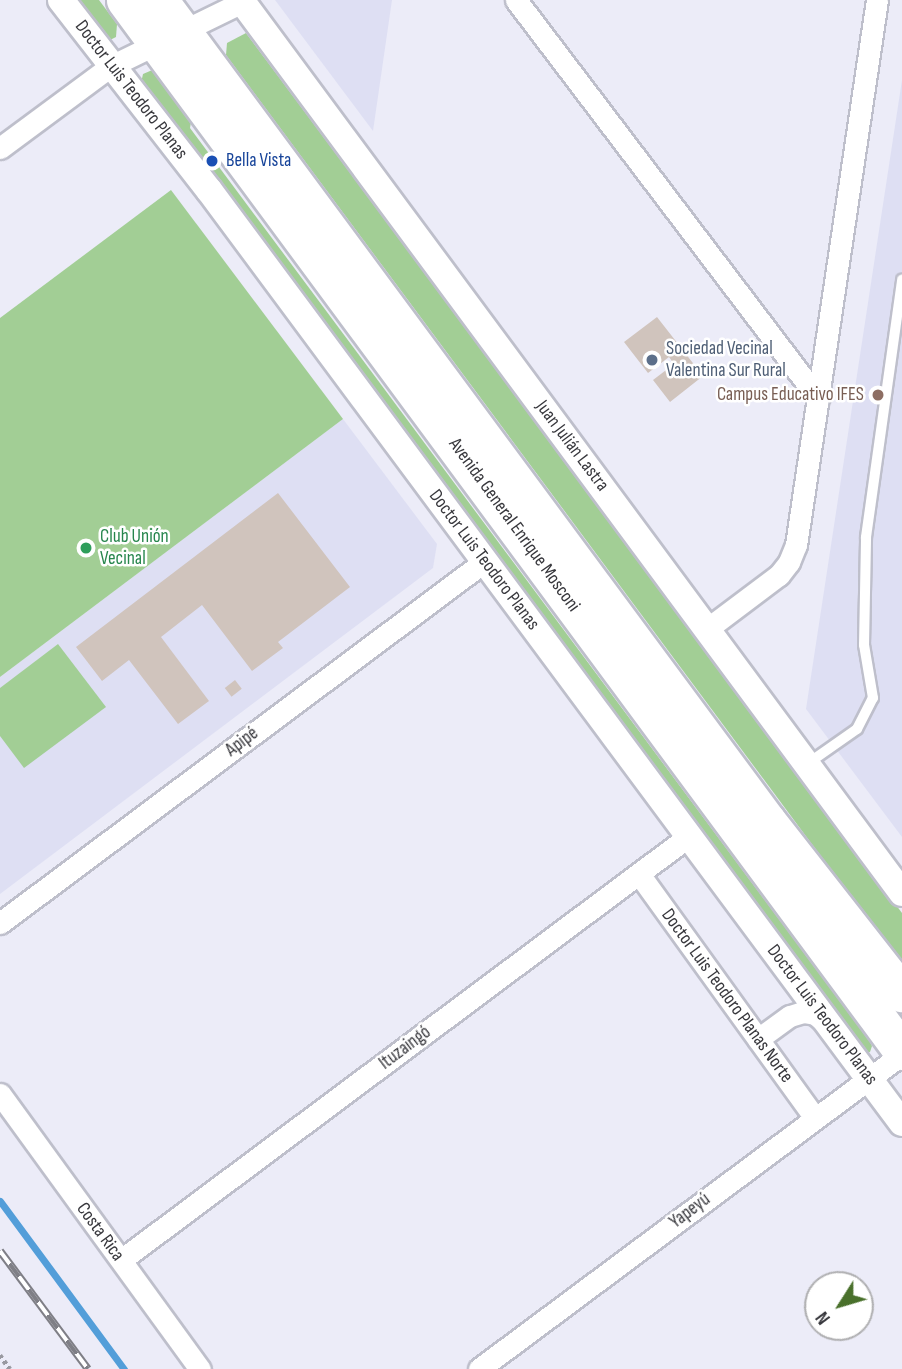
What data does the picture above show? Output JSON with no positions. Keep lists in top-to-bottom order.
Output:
{
  "streets": {
    "highway": ["Avenida General Enrique Mosconi"],
    "street": [
      "Doctor Luis Teodoro Planas",
      "Juan Julián Lastra",
      "Apipé",
      "Doctor Luis Teodoro Planas Norte",
      "Ituzaingó",
      "Yapeyú",
      "Costa Rica"
    ]
  },
  "crossings": [
    ["Doctor Luis Teodoro Planas", "Apipé"],
    ["Doctor Luis Teodoro Planas", "Ituzaingó"],
    ["Doctor Luis Teodoro Planas", "Yapeyú"],
    ["Avenida General Enrique Mosconi", "Yapeyú"],
    ["Doctor Luis Teodoro Planas Norte", "Ituzaingó"],
    ["Doctor Luis Teodoro Planas Norte", "Yapeyú"],
    ["Ituzaingó", "Costa Rica"]
  ],
  "places": [
    "Bella Vista",
    "Sociedad Vecinal Valentina Sur Rural",
    "Campus Educativo IFES",
    "Club Unión Vecinal"
  ],
  "north": "bottom left"
}
